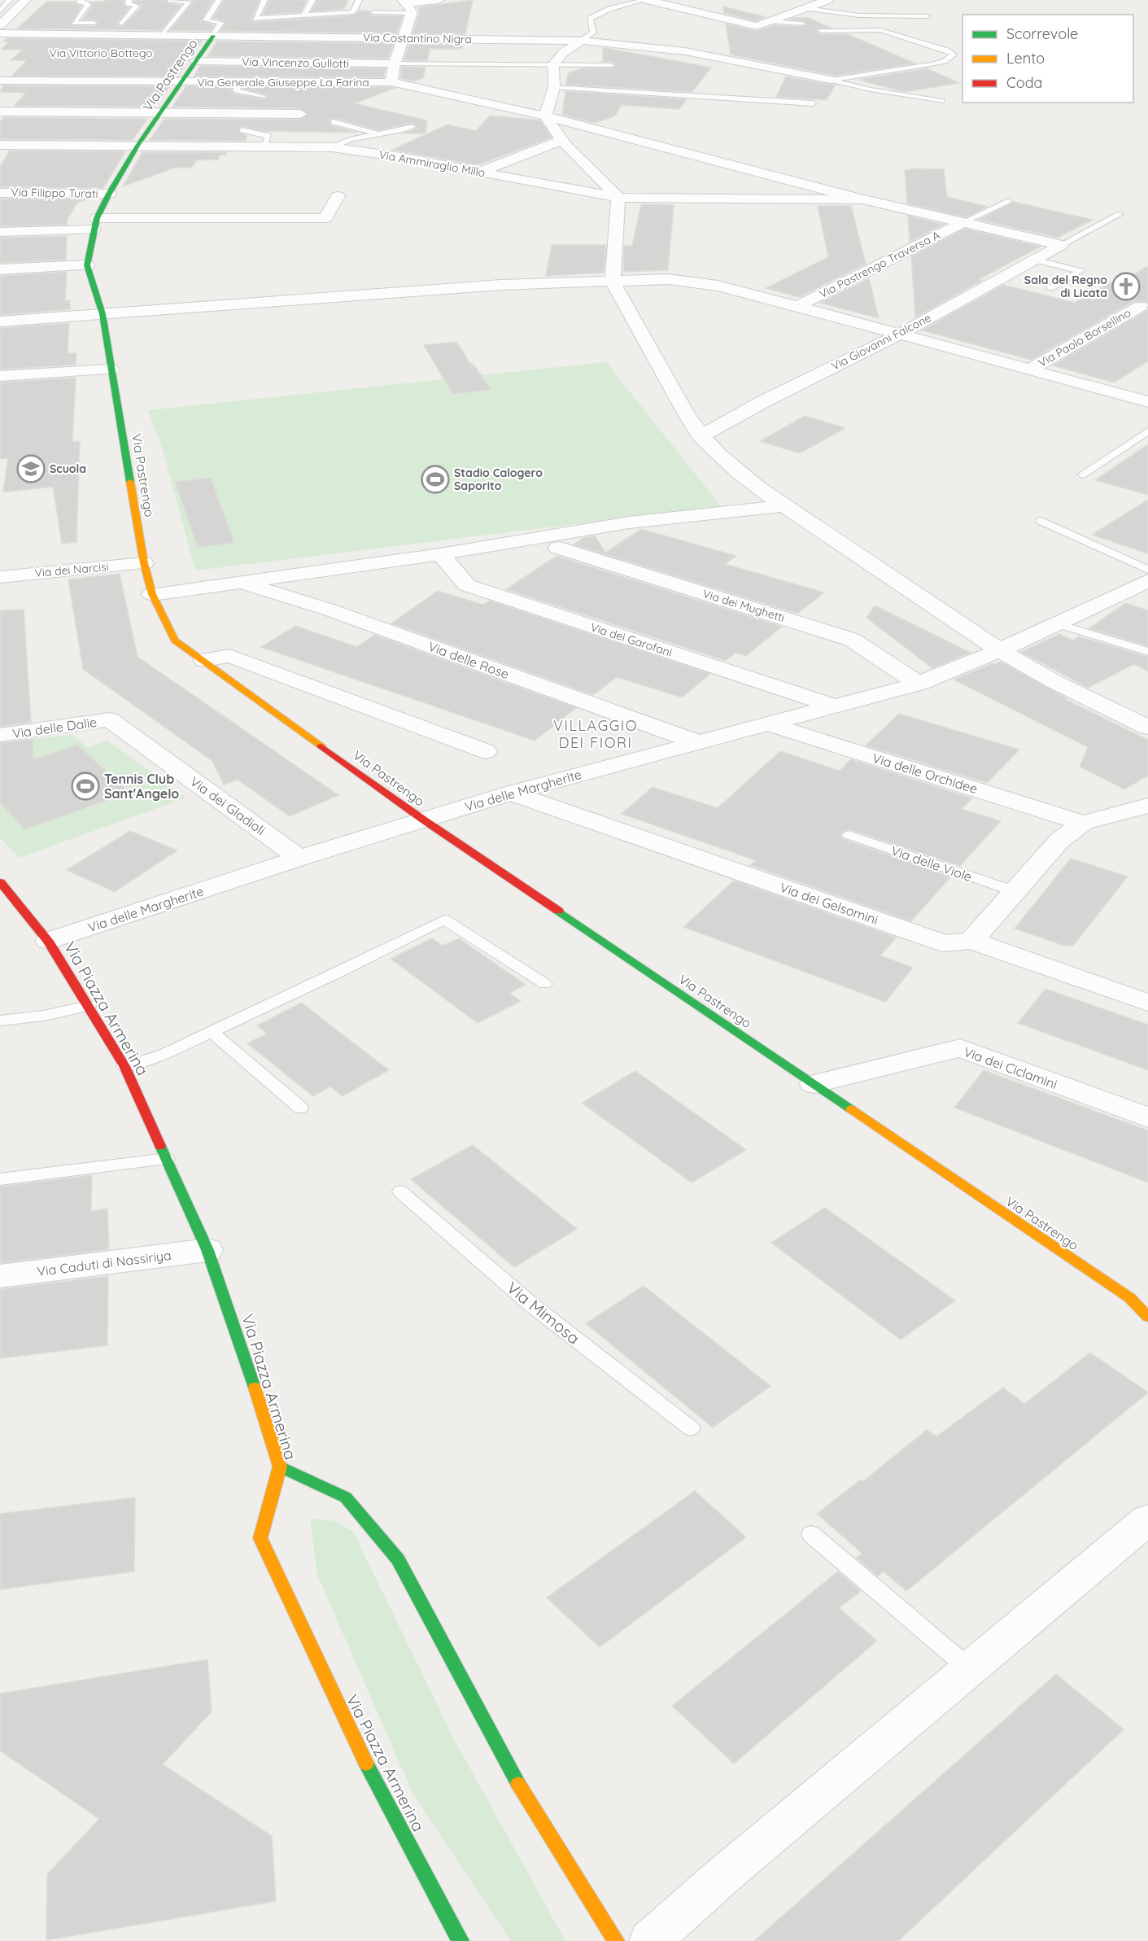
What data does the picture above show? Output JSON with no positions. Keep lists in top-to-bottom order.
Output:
{
  "streets": {
    "street": [
      "Via Costantino Nigra",
      "Via Vincenzo Gullotti",
      "Via Pastrengo",
      "Via Generale Giuseppe La Farina",
      "Via Ammiraglio Millo",
      "Via Filippo Turati",
      "Via Pastrengo Traversa A",
      "Via Paolo Borsellino",
      "Via Giovanni Falcone",
      "Via dei Narcisi",
      "Via dei Mughetti",
      "Via dei Garofani",
      "Via delle Rose",
      "Via delle Dalie",
      "Via delle Orchidee",
      "Via delle Margherite",
      "Via dei Gladioli",
      "Via dei Gelsomini",
      "Via Piazza Armerina",
      "Via dei Ciclamini",
      "Via Caduti di Nassiriya"
    ],
    "lane": ["Via delle Viole", "Via Mimosa"]
  },
  "crossings": [
    ["Via Costantino Nigra", "Via Vincenzo Gullotti"],
    ["Via Costantino Nigra", "Via Pastrengo"],
    ["Via Vincenzo Gullotti", "Via Pastrengo"],
    ["Via Pastrengo", "Via Generale Giuseppe La Farina"],
    ["Via Pastrengo", "Via Ammiraglio Millo"],
    ["Via Pastrengo", "Via Filippo Turati"],
    ["Via Pastrengo", "Via dei Narcisi"],
    ["Via Pastrengo", "Via delle Margherite"],
    ["Via Pastrengo", "Via dei Ciclamini"],
    ["Via Generale Giuseppe La Farina", "Via Ammiraglio Millo"],
    ["Via dei Mughetti", "Via delle Margherite"],
    ["Via dei Garofani", "Via delle Margherite"],
    ["Via delle Rose", "Via delle Margherite"],
    ["Via delle Dalie", "Via dei Gladioli"],
    ["Via delle Orchidee", "Via delle Margherite"],
    ["Via delle Margherite", "Via dei Gladioli"],
    ["Via delle Margherite", "Via dei Gelsomini"],
    ["Via delle Margherite", "Via Piazza Armerina"],
    ["Via Piazza Armerina", "Via Caduti di Nassiriya"]
  ],
  "districts": ["VILLAGGIO DEI FIORI"],
  "places": {
    "church": ["Sala del Regno di Licata"],
    "school or university": ["Scuola"],
    "sports": ["Stadio Calogero Saporito", "Tennis Club Sant'Angelo"]
  },
  "legend": ["Scorrevole", "Lento", "Coda"]
}
